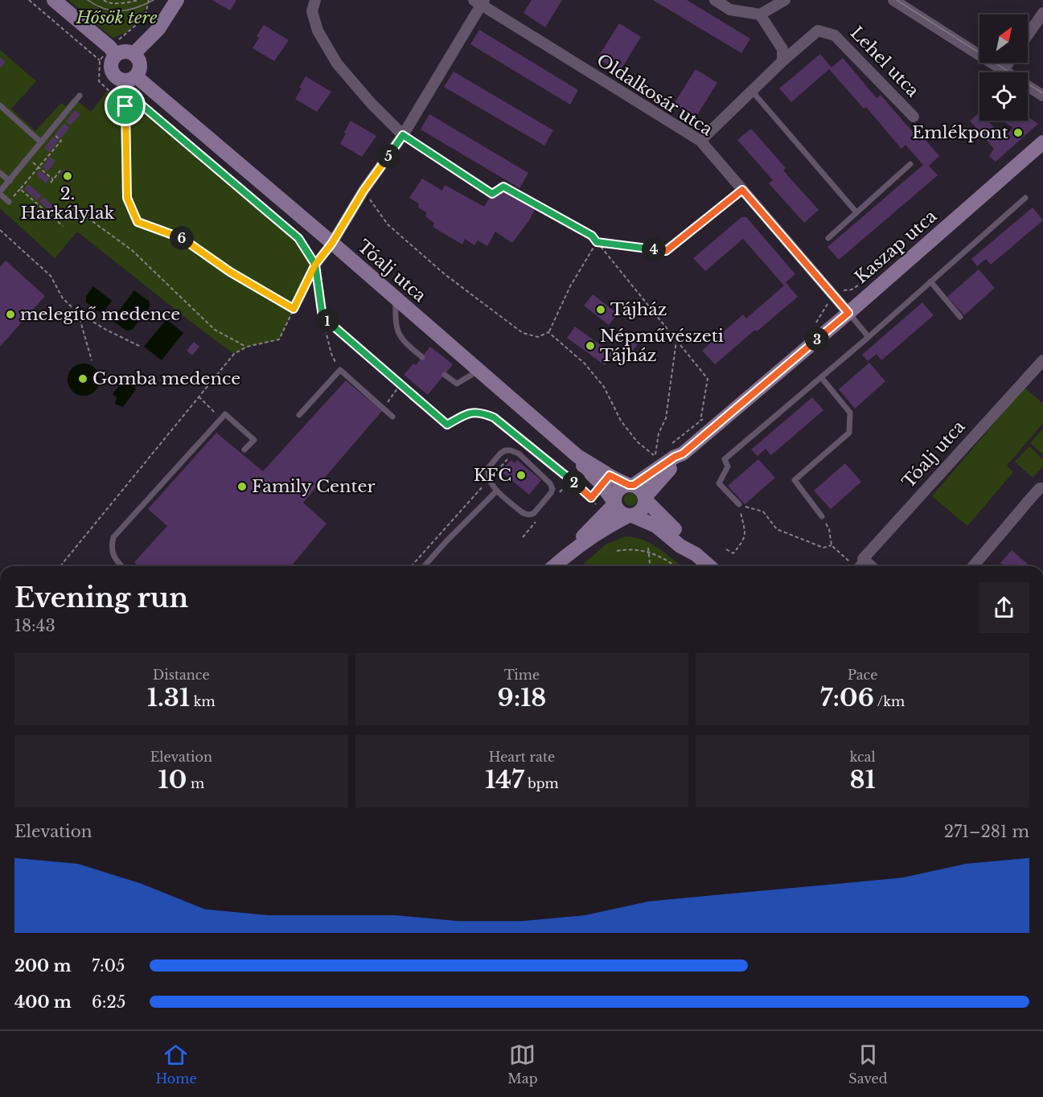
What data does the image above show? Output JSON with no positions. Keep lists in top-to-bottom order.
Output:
{
  "streets": {
    "street": [
      "Lehel utca",
      "Oldalkosár utca",
      "Kaszap utca",
      "Tóalj utca"
    ]
  },
  "crossings": [
    ["Oldalkosár utca", "Kaszap utca"],
    ["Kaszap utca", "Tóalj utca"]
  ],
  "parks": ["Hősök tere"],
  "places": [
    "Emlékpont",
    "2. Harkálylak",
    "Tájház",
    "melegítő medence",
    "Népművészeti Tájház",
    "Gomba medence",
    "KFC",
    "Family Center"
  ],
  "north": "top right",
  "page": {
    "pins": [
      "5",
      "6",
      "4",
      "1",
      "3",
      "2"
    ],
    "heading": ["Evening run", "18:43"],
    "stats": [
      ["Distance", "1.31 km"],
      ["Time", "9:18"],
      ["Pace", "7:06 /km"],
      ["Elevation", "10 m"],
      ["Heart rate", "147 bpm"],
      ["kcal", "81"]
    ],
    "chart": ["Elevation", "271–281 m"],
    "list": [
      {
        "name": "200 m",
        "note": "7:05"
      },
      {
        "name": "400 m",
        "note": "6:25"
      }
    ],
    "tabs": ["Home", "Map", "Saved"]
  }
}
